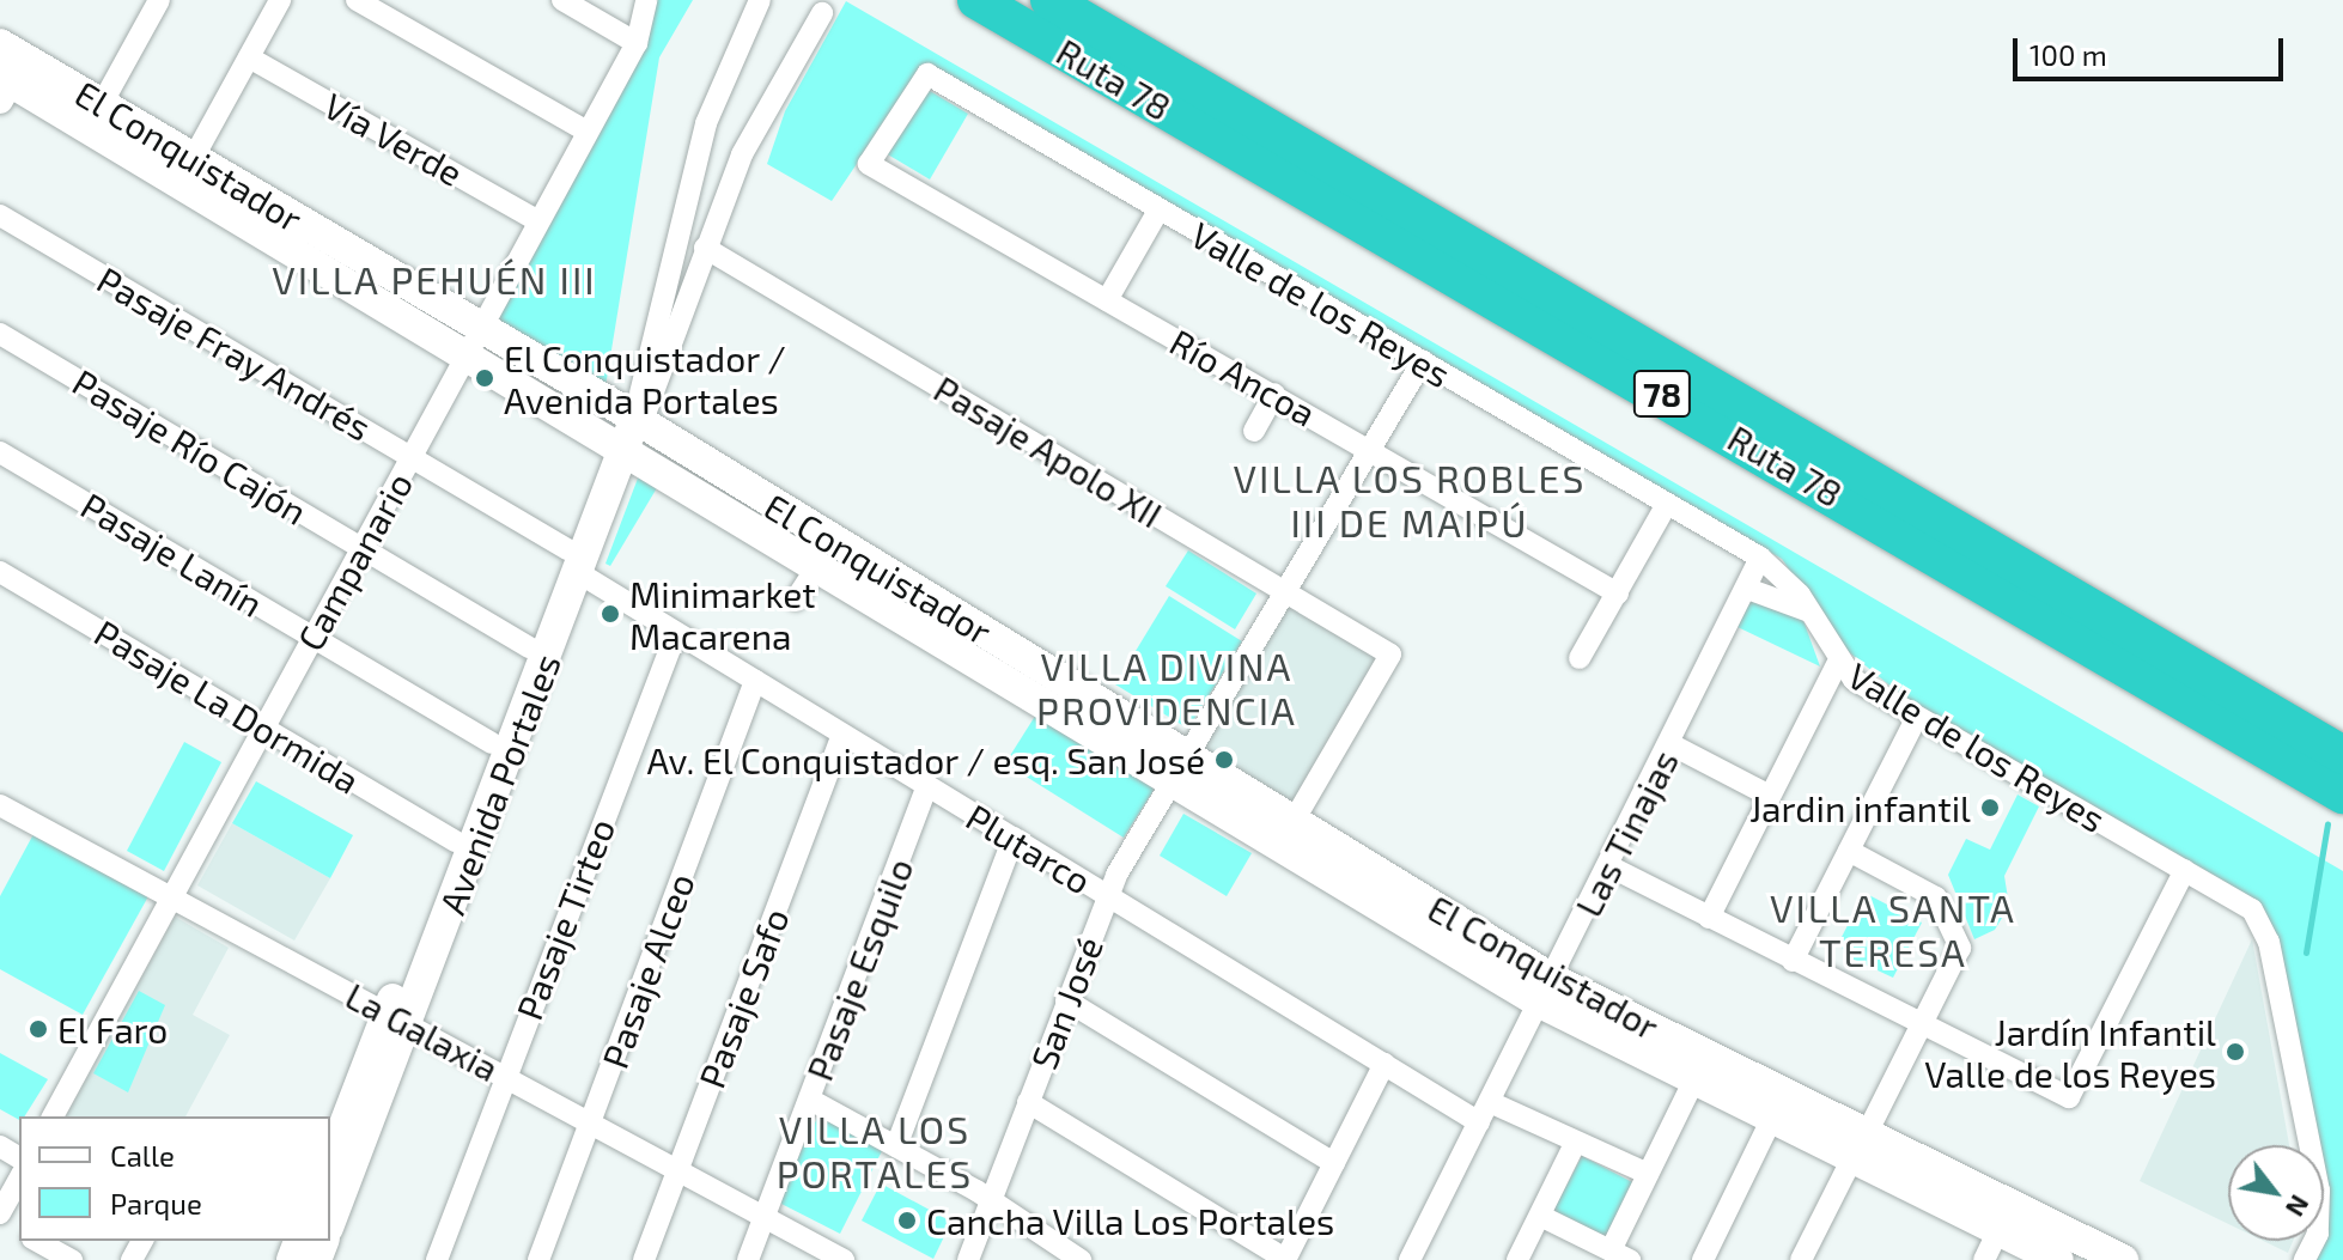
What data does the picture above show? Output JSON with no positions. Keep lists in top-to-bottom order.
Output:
{
  "streets": {
    "highway": ["Ruta 78", "78"],
    "main road": ["El Conquistador", "Avenida Portales"],
    "street": [
      "Vía Verde",
      "Valle de los Reyes",
      "Pasaje Fray Andrés",
      "Río Ancoa",
      "Pasaje Río Cajón",
      "Pasaje Apolo XII",
      "Pasaje Lanín",
      "Campanario",
      "Pasaje La Dormida",
      "Las Tinajas",
      "Plutarco",
      "Pasaje Tirteo",
      "Pasaje Esquilo",
      "Pasaje Alceo",
      "Pasaje Safo",
      "San José",
      "La Galaxia"
    ]
  },
  "crossings": [
    ["Vía Verde", "Campanario"],
    ["El Conquistador", "Pasaje Apolo XII"],
    ["El Conquistador", "Campanario"],
    ["El Conquistador", "Avenida Portales"],
    ["El Conquistador", "Las Tinajas"],
    ["El Conquistador", "San José"],
    ["Valle de los Reyes", "Río Ancoa"],
    ["Valle de los Reyes", "Las Tinajas"],
    ["Valle de los Reyes", "San José"],
    ["Pasaje Fray Andrés", "Campanario"],
    ["Pasaje Fray Andrés", "Avenida Portales"],
    ["Pasaje Fray Andrés", "Plutarco"],
    ["Río Ancoa", "San José"],
    ["Pasaje Río Cajón", "Campanario"],
    ["Pasaje Río Cajón", "Avenida Portales"],
    ["Pasaje Apolo XII", "San José"],
    ["Pasaje Lanín", "Campanario"],
    ["Pasaje Lanín", "Avenida Portales"],
    ["Campanario", "Pasaje La Dormida"],
    ["Campanario", "La Galaxia"],
    ["Pasaje La Dormida", "Avenida Portales"],
    ["Avenida Portales", "Plutarco"],
    ["Avenida Portales", "La Galaxia"],
    ["Las Tinajas", "Plutarco"],
    ["Plutarco", "Pasaje Tirteo"],
    ["Plutarco", "Pasaje Esquilo"],
    ["Plutarco", "Pasaje Alceo"],
    ["Plutarco", "Pasaje Safo"],
    ["Plutarco", "San José"],
    ["Pasaje Tirteo", "La Galaxia"],
    ["Pasaje Esquilo", "La Galaxia"],
    ["Pasaje Alceo", "La Galaxia"],
    ["Pasaje Safo", "La Galaxia"]
  ],
  "districts": [
    "VILLA PEHUÉN III",
    "VILLA LOS ROBLES III DE MAIPÚ",
    "VILLA DIVINA PROVIDENCIA",
    "VILLA SANTA TERESA",
    "VILLA LOS PORTALES"
  ],
  "places": [
    "El Conquistador / Avenida Portales",
    "Minimarket Macarena",
    "Av. El Conquistador / esq. San José",
    "Jardin infantil",
    "El Faro",
    "Jardín Infantil Valle de los Reyes",
    "Cancha Villa Los Portales"
  ],
  "legend": ["Calle", "Parque"],
  "scale_bar": "100 m",
  "north": "bottom right"
}
